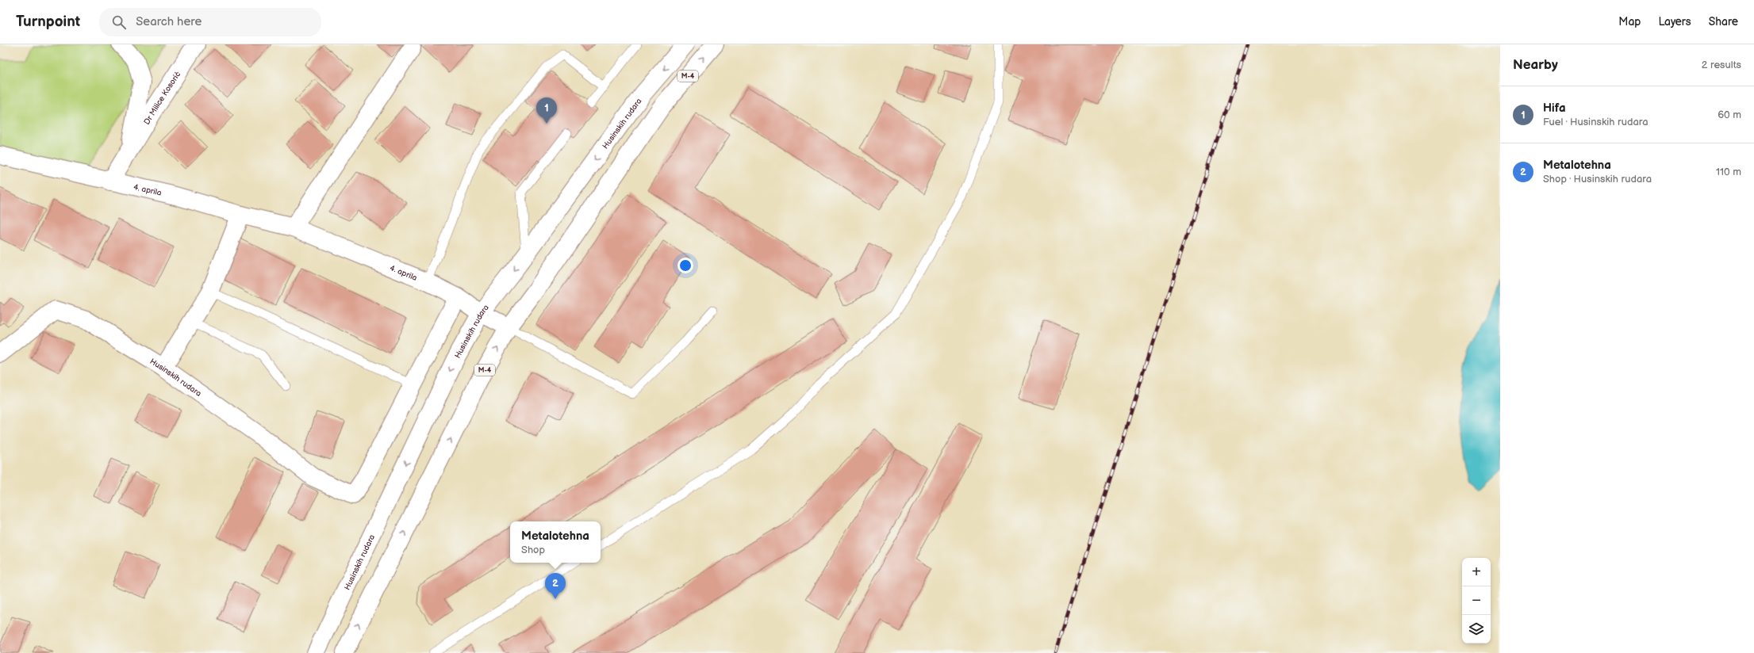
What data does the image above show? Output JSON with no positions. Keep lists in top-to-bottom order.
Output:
{
  "streets": {
    "street": [
      "M-4",
      "Dr Milice Kosorić",
      "Husinskih rudara",
      "4. aprila"
    ]
  },
  "crossings": [
    ["M-4", "4. aprila"],
    ["Dr Milice Kosorić", "4. aprila"],
    ["Husinskih rudara", "4. aprila"]
  ],
  "page": {
    "header": "Turnpoint",
    "search": "Search here",
    "nav": ["Map", "Layers", "Share"],
    "heading": ["Nearby", "2 results"],
    "list": [
      {
        "mark": "1",
        "name": "Hifa",
        "note": "Fuel · Husinskih rudara",
        "value": "60 m"
      },
      {
        "mark": "2",
        "name": "Metalotehna",
        "note": "Shop · Husinskih rudara",
        "value": "110 m"
      }
    ],
    "pins": ["1", "2"],
    "popup": ["Metalotehna", "Shop"],
    "map_buttons": ["+", "−"]
  }
}
